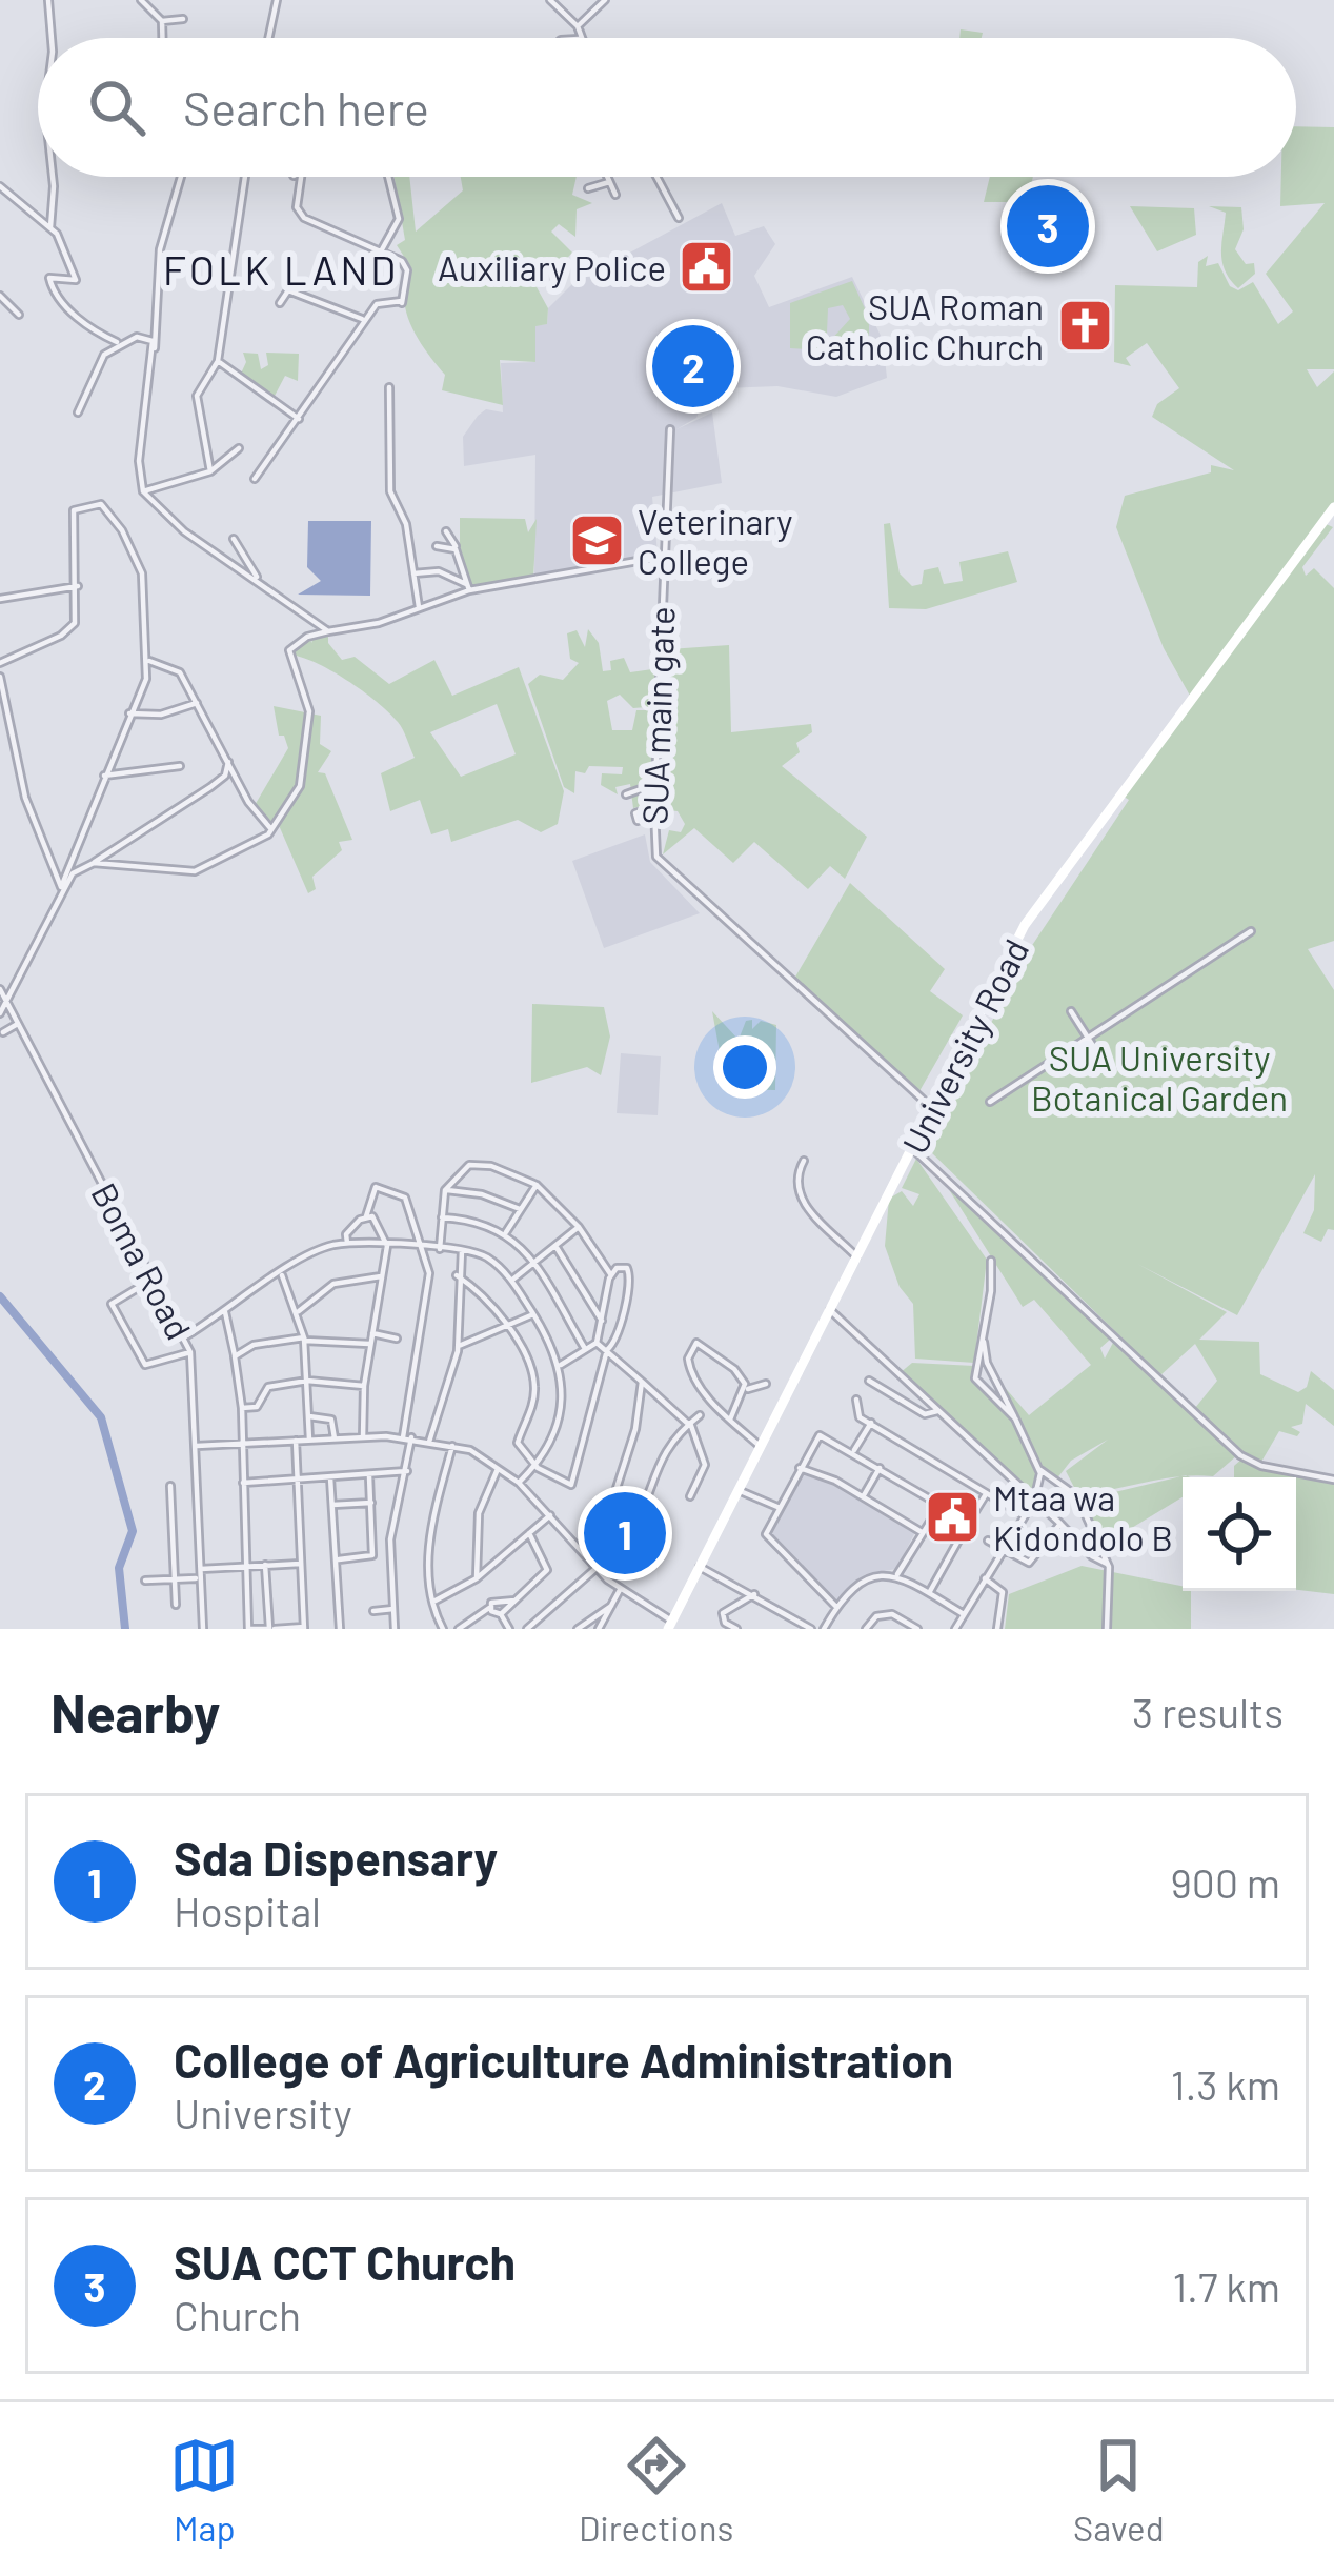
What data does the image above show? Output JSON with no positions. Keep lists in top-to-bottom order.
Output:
{
  "streets": {
    "main road": ["University Road"],
    "street": ["SUA main gate", "Boma Road"]
  },
  "crossings": [
    ["SUA main gate", "University Road"]
  ],
  "districts": ["FOLK LAND"],
  "parks": ["SUA University Botanical Garden"],
  "places": {
    "public building": ["Auxiliary Police", "Mtaa wa Kidondolo B"],
    "church": ["SUA Roman Catholic Church"],
    "school or university": ["Veterinary College"]
  },
  "page": {
    "search": "Search here",
    "pins": ["3", "2", "1"],
    "heading": ["Nearby", "3 results"],
    "list": [
      {
        "mark": "1",
        "name": "Sda Dispensary",
        "note": "Hospital",
        "value": "900 m"
      },
      {
        "mark": "2",
        "name": "College of Agriculture Administration",
        "note": "University",
        "value": "1.3 km"
      },
      {
        "mark": "3",
        "name": "SUA CCT Church",
        "note": "Church",
        "value": "1.7 km"
      }
    ],
    "nav": ["Map", "Directions", "Saved"]
  }
}
